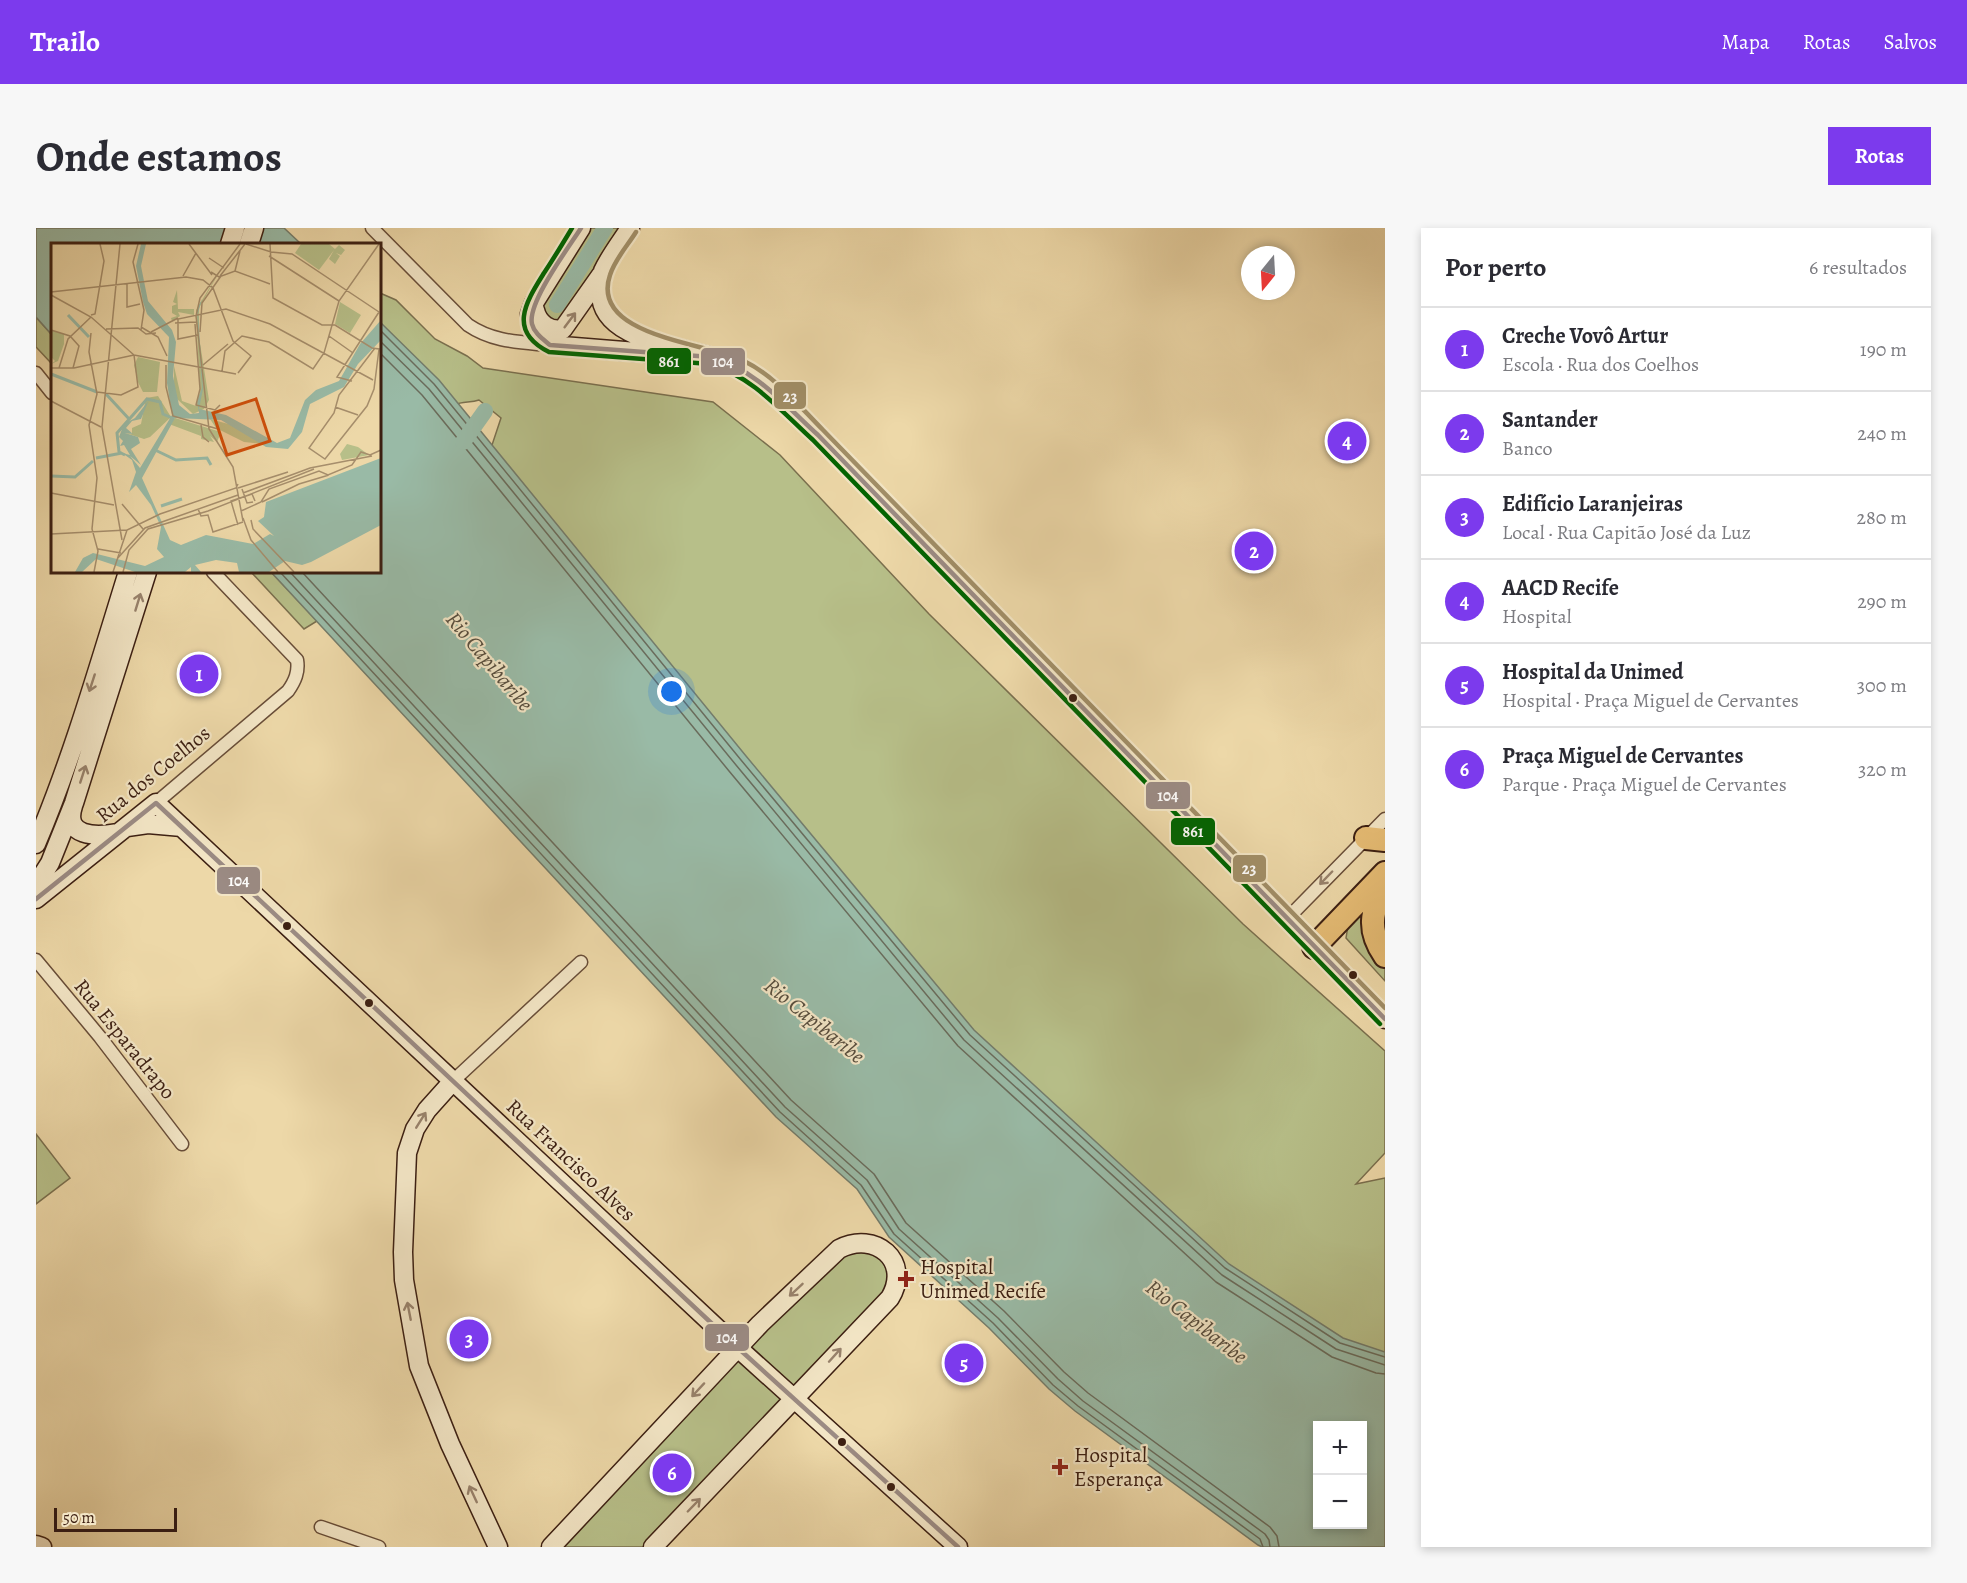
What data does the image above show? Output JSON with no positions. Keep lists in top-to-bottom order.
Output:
{
  "streets": {
    "street": ["Rua dos Coelhos", "Rua Esparadrapo", "Rua Francisco Alves"]
  },
  "crossings": [
    ["Rua dos Coelhos", "Rua Francisco Alves"]
  ],
  "water": ["Rio Capibaribe"],
  "places": {
    "health": ["Hospital Unimed Recife", "Hospital Esperança"]
  },
  "lines": ["transit line 104", "transit line 861", "transit line 23"],
  "scale_bar": "50 m",
  "north": "bottom",
  "page": {
    "header": "Trailo",
    "nav": ["Mapa", "Rotas", "Salvos"],
    "buttons": "Rotas",
    "title": "Onde estamos",
    "heading": ["Por perto", "6 resultados"],
    "list": [
      {
        "mark": "1",
        "name": "Creche Vovô Artur",
        "note": "Escola · Rua dos Coelhos",
        "value": "190 m"
      },
      {
        "mark": "2",
        "name": "Santander",
        "note": "Banco",
        "value": "240 m"
      },
      {
        "mark": "3",
        "name": "Edifício Laranjeiras",
        "note": "Local · Rua Capitão José da Luz",
        "value": "280 m"
      },
      {
        "mark": "4",
        "name": "AACD Recife",
        "note": "Hospital",
        "value": "290 m"
      },
      {
        "mark": "5",
        "name": "Hospital da Unimed",
        "note": "Hospital · Praça Miguel de Cervantes",
        "value": "300 m"
      },
      {
        "mark": "6",
        "name": "Praça Miguel de Cervantes",
        "note": "Parque · Praça Miguel de Cervantes",
        "value": "320 m"
      }
    ],
    "pins": [
      "4",
      "2",
      "1",
      "3",
      "5",
      "6"
    ],
    "map_buttons": ["+", "−"],
    "scale": "50 m"
  }
}
